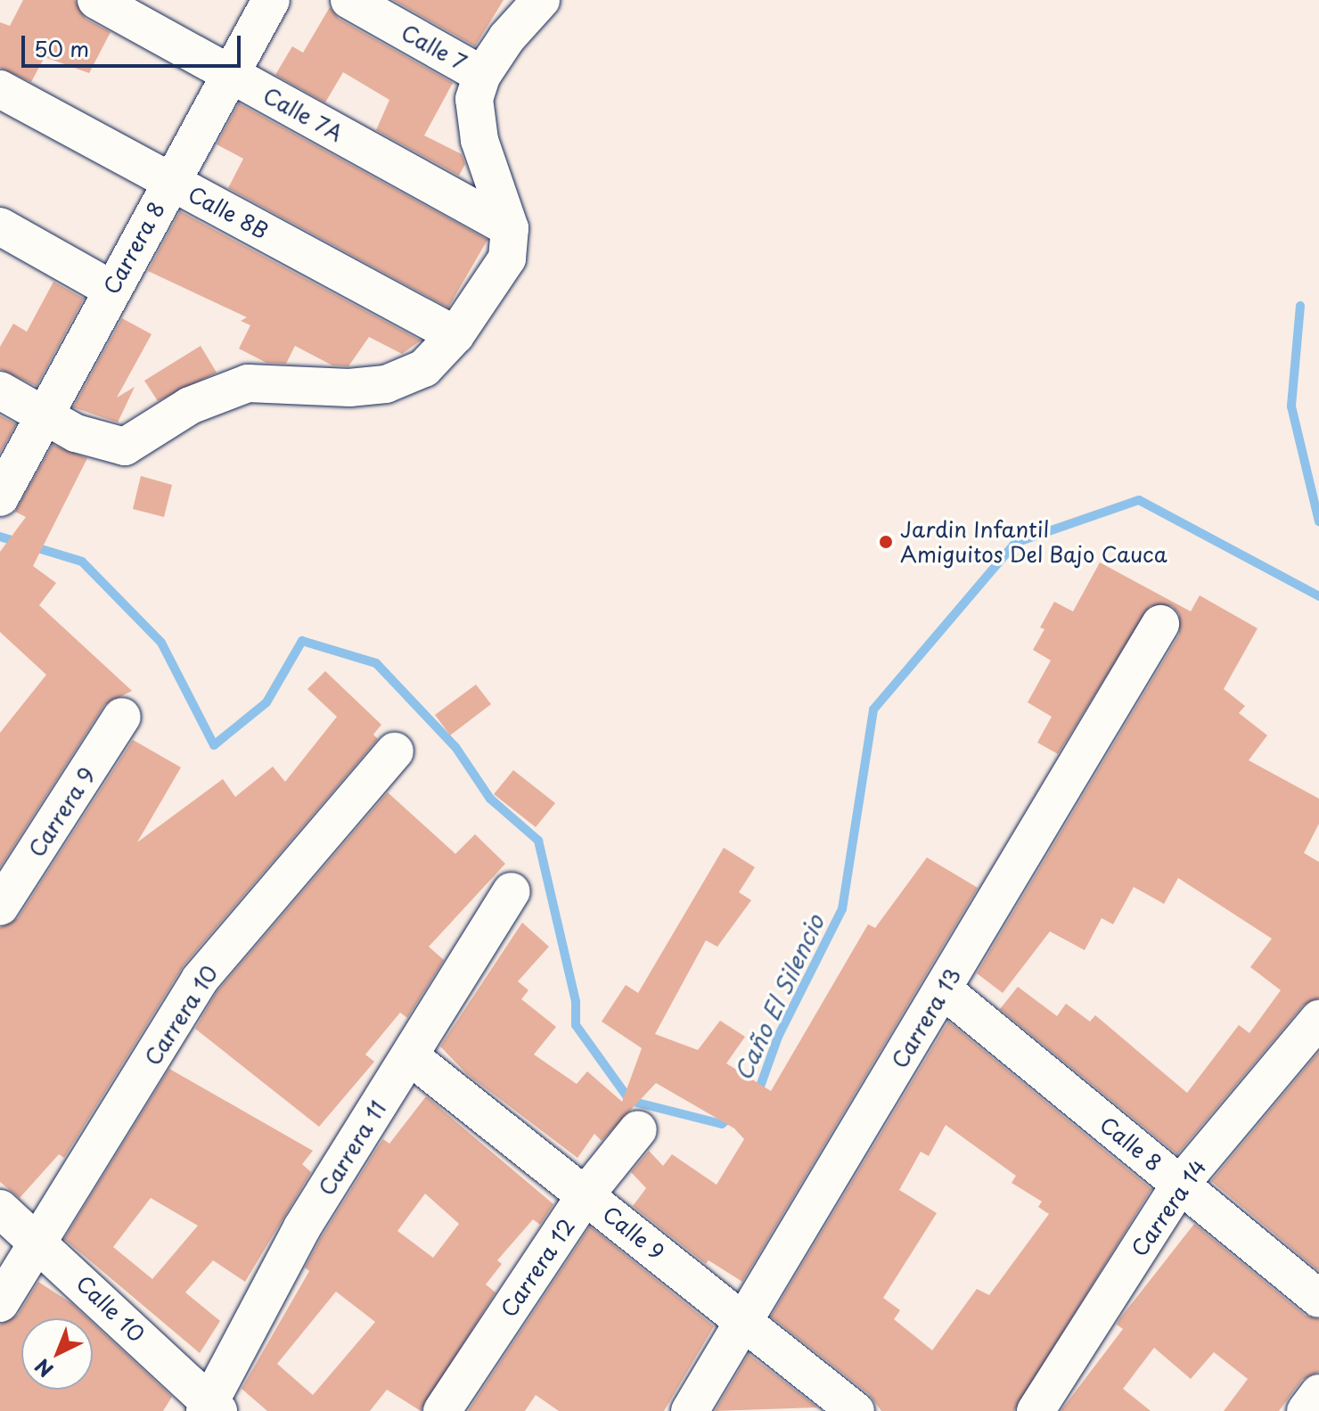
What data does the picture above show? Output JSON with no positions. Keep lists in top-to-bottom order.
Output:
{
  "streets": {
    "street": [
      "Calle 7",
      "Calle 7A",
      "Calle 8B",
      "Carrera 8",
      "Carrera 9",
      "Carrera 10",
      "Carrera 13",
      "Calle 8",
      "Carrera 11",
      "Carrera 14",
      "Calle 9",
      "Carrera 12",
      "Calle 10"
    ]
  },
  "crossings": [
    ["Calle 7A", "Carrera 8"],
    ["Calle 8B", "Carrera 8"],
    ["Carrera 10", "Calle 10"],
    ["Carrera 13", "Calle 8"],
    ["Carrera 13", "Calle 9"],
    ["Calle 8", "Carrera 14"],
    ["Carrera 11", "Calle 9"],
    ["Carrera 11", "Calle 10"],
    ["Calle 9", "Carrera 12"]
  ],
  "water": ["Caño El Silencio"],
  "places": ["Jardin Infantil Amiguitos Del Bajo Cauca"],
  "scale_bar": "50 m",
  "north": "bottom left"
}
